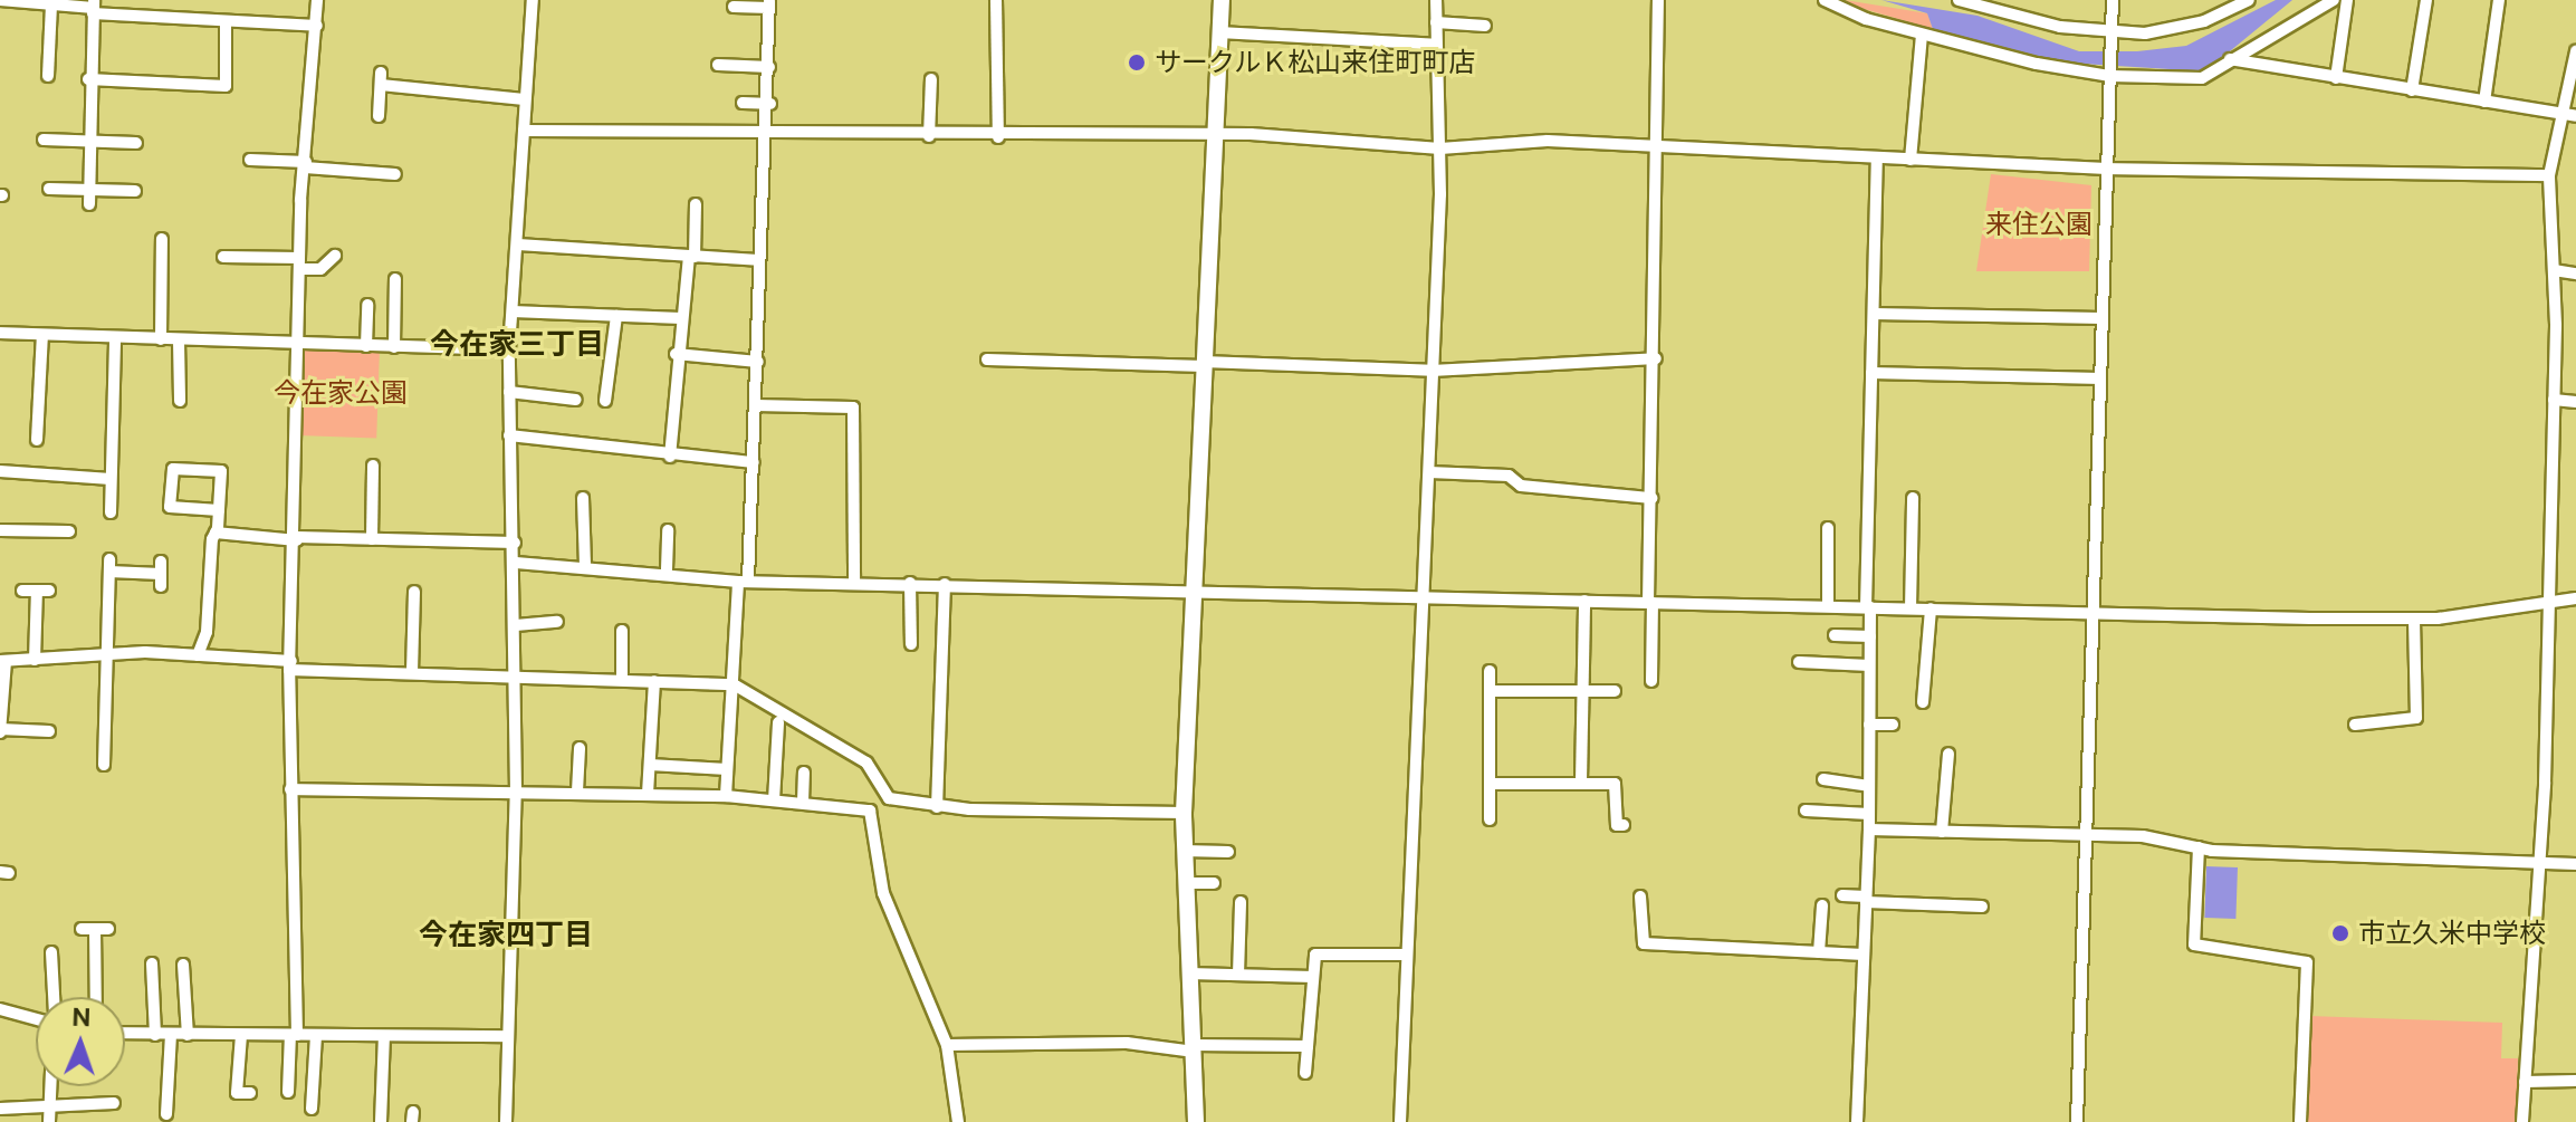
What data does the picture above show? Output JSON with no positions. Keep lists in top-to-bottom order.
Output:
{
  "districts": ["今在家三丁目", "今在家四丁目"],
  "parks": ["来住公園", "今在家公園"],
  "places": ["サークルＫ松山来住町町店", "市立久米中学校"],
  "north": "top"
}
